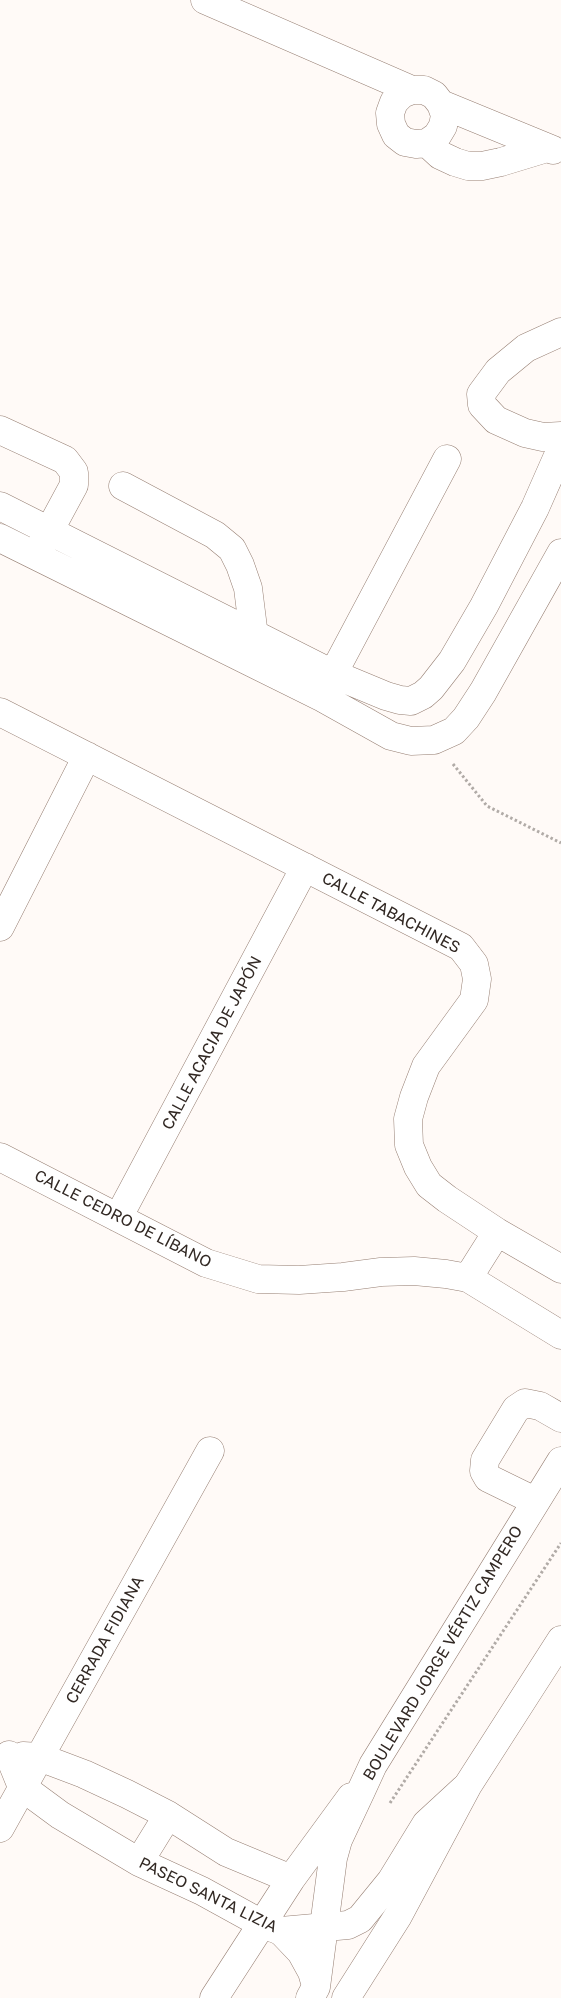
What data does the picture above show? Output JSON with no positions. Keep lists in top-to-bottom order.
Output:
{
  "streets": {
    "street": [
      "CALLE TABACHINES",
      "CALLE ACACIA DE JAPÓN",
      "CALLE CEDRO DE LÍBANO",
      "CERRADA FIDIANA",
      "BOULEVARD JORGE VÉRTIZ CAMPERO",
      "PASEO SANTA LIZIA"
    ]
  },
  "crossings": [
    ["CALLE TABACHINES", "CALLE ACACIA DE JAPÓN"],
    ["CALLE ACACIA DE JAPÓN", "CALLE CEDRO DE LÍBANO"],
    ["CERRADA FIDIANA", "PASEO SANTA LIZIA"],
    ["BOULEVARD JORGE VÉRTIZ CAMPERO", "PASEO SANTA LIZIA"]
  ]
}
